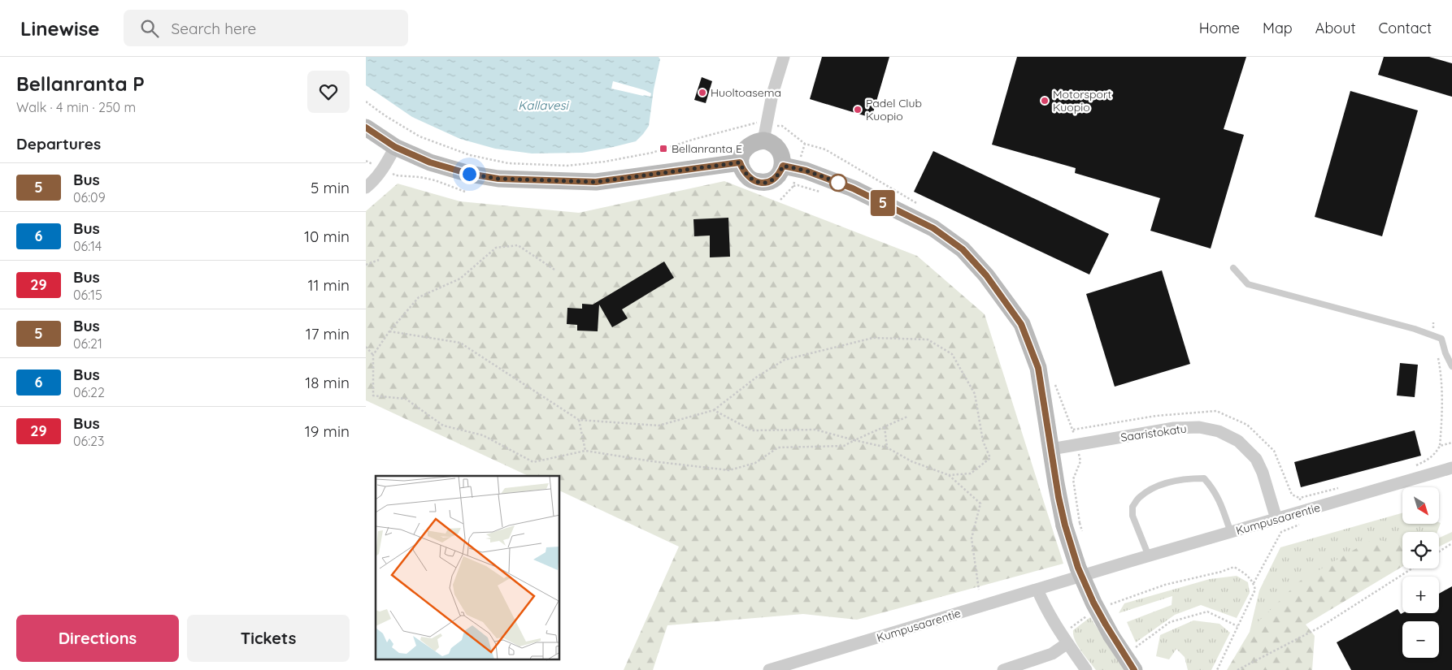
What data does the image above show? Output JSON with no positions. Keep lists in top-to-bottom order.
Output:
{
  "streets": {
    "street": ["Saaristokatu", "Kumpusaarentie"]
  },
  "crossings": [
    ["Saaristokatu", "Kumpusaarentie"]
  ],
  "water": ["Kallavesi"],
  "places": {
    "other": ["Huoltoasema", "Motorsport Kuopio", "Padel Club Kuopio"],
    "transit": ["Bellanranta E"]
  },
  "lines": ["bus line 5"],
  "north": "bottom right",
  "page": {
    "header": "Linewise",
    "search": "Search here",
    "nav": [
      "Home",
      "Map",
      "About",
      "Contact"
    ],
    "heading": [
      ["Bellanranta P", "Walk · 4 min · 250 m"],
      "Departures"
    ],
    "on_map": "5",
    "list": [
      {
        "mark": "5",
        "name": "Bus",
        "note": "06:09",
        "value": "5 min"
      },
      {
        "mark": "6",
        "name": "Bus",
        "note": "06:14",
        "value": "10 min"
      },
      {
        "mark": "29",
        "name": "Bus",
        "note": "06:15",
        "value": "11 min"
      },
      {
        "mark": "5",
        "name": "Bus",
        "note": "06:21",
        "value": "17 min"
      },
      {
        "mark": "6",
        "name": "Bus",
        "note": "06:22",
        "value": "18 min"
      },
      {
        "mark": "29",
        "name": "Bus",
        "note": "06:23",
        "value": "19 min"
      }
    ],
    "map_buttons": ["+", "−"],
    "buttons": ["Directions", "Tickets"]
  }
}
